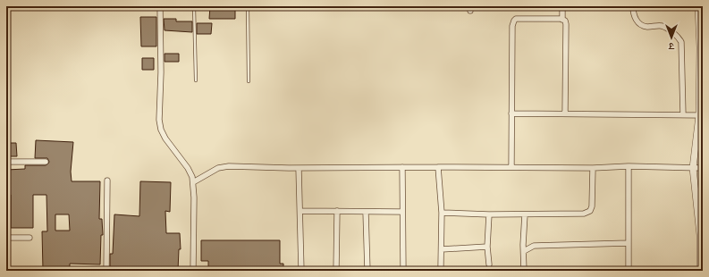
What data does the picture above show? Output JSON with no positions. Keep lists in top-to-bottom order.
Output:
{
  "north": "bottom"
}
